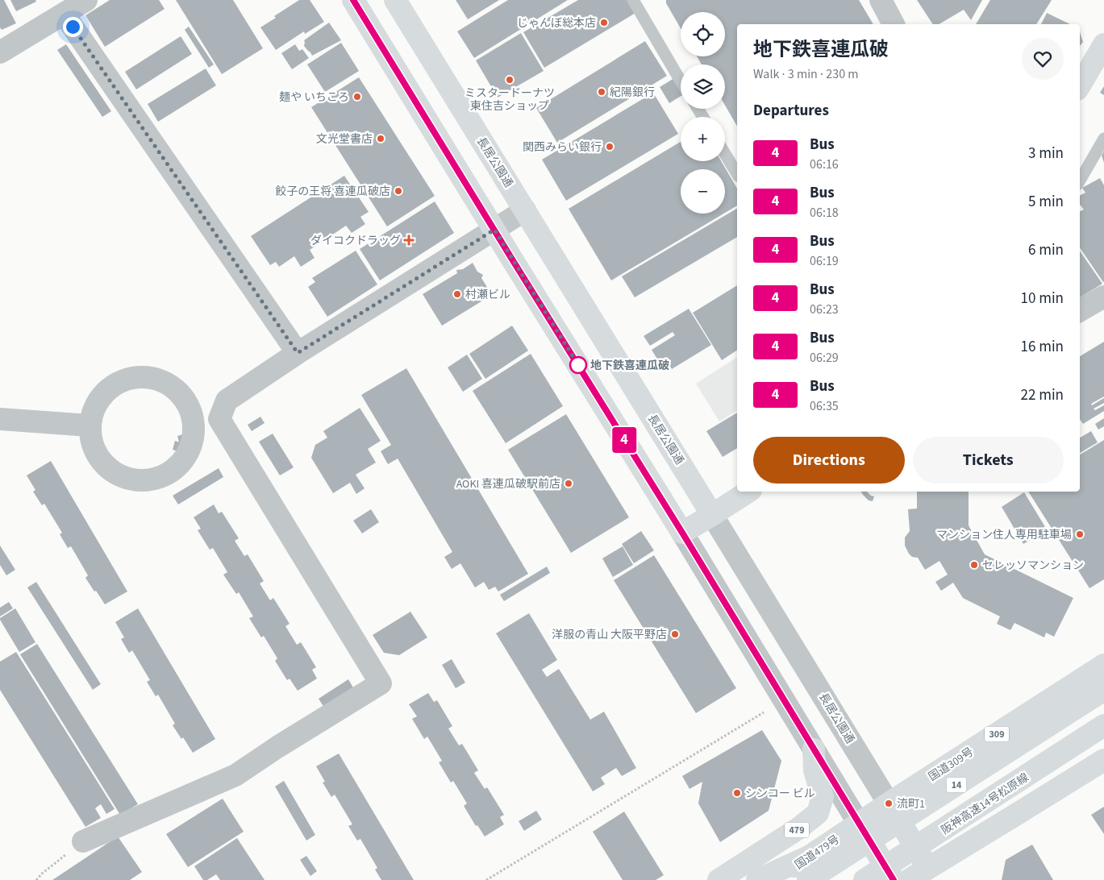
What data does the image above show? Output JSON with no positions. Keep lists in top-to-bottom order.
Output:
{
  "streets": {
    "main road": [
      "長居公園通",
      "309",
      "国道309号",
      "14",
      "阪神高速14号松原線",
      "479",
      "国道479号"
    ]
  },
  "crossings": [
    ["長居公園通", "国道309号"],
    ["国道309号", "国道479号"]
  ],
  "places": {
    "other": [
      "じゃんぼ総本店",
      "ミスタードーナツ 東住吉ショップ",
      "紀陽銀行",
      "麺や いちころ",
      "文光堂書店",
      "関西みらい銀行",
      "餃子の王将 喜連瓜破店",
      "村瀬ビル",
      "地下鉄喜連瓜破",
      "AOKI 喜連瓜破駅前店",
      "マンション住人専用駐車場",
      "セレッソマンション",
      "洋服の青山 大阪平野店",
      "シンコー ビル",
      "流町1"
    ],
    "health": ["ダイコクドラッグ"]
  },
  "lines": ["bus line 4"],
  "page": {
    "on_map": "4",
    "map_buttons": ["+", "−"],
    "heading": [
      ["地下鉄喜連瓜破", "Walk · 3 min · 230 m"],
      "Departures"
    ],
    "list": [
      {
        "mark": "4",
        "name": "Bus",
        "note": "06:16",
        "value": "3 min"
      },
      {
        "mark": "4",
        "name": "Bus",
        "note": "06:18",
        "value": "5 min"
      },
      {
        "mark": "4",
        "name": "Bus",
        "note": "06:19",
        "value": "6 min"
      },
      {
        "mark": "4",
        "name": "Bus",
        "note": "06:23",
        "value": "10 min"
      },
      {
        "mark": "4",
        "name": "Bus",
        "note": "06:29",
        "value": "16 min"
      },
      {
        "mark": "4",
        "name": "Bus",
        "note": "06:35",
        "value": "22 min"
      }
    ],
    "buttons": ["Directions", "Tickets"]
  }
}
